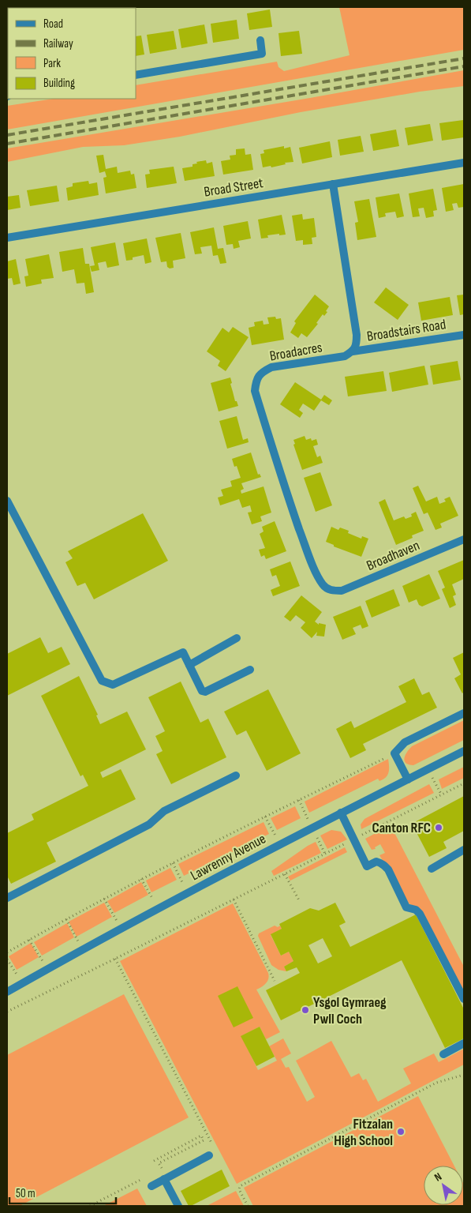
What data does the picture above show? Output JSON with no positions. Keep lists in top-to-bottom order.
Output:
{
  "streets": {
    "street": [
      "Broad Street",
      "Broadstairs Road",
      "Broadacres",
      "Broadhaven",
      "Lawrenny Avenue"
    ]
  },
  "crossings": [
    ["Broadstairs Road", "Broadacres"],
    ["Broadacres", "Broadhaven"]
  ],
  "places": ["Canton RFC", "Ysgol Gymraeg Pwll Coch", "Fitzalan High School"],
  "legend": [
    "Road",
    "Railway",
    "Park",
    "Building"
  ],
  "scale_bar": "50 m",
  "north": "top left"
}
